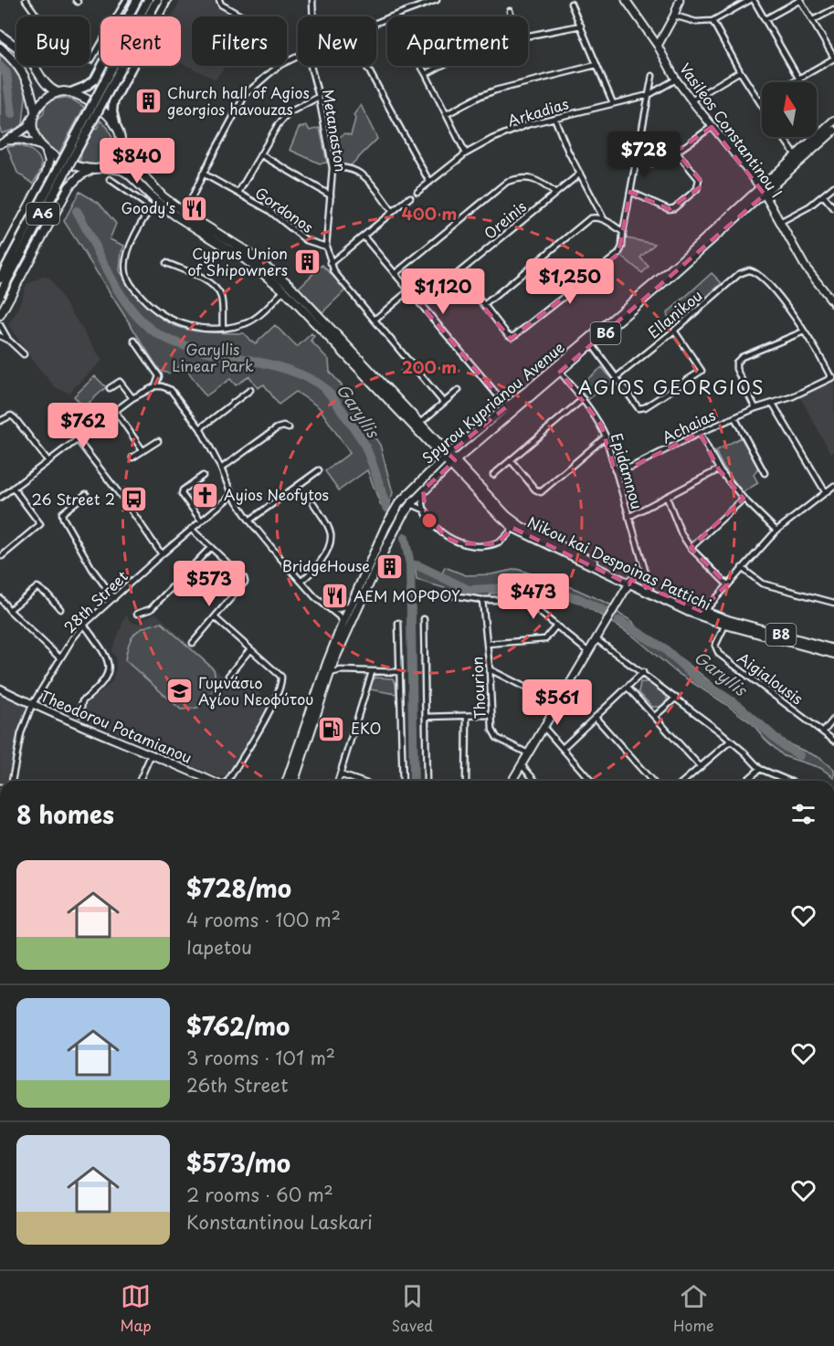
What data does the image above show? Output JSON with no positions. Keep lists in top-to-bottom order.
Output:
{
  "streets": {
    "highway": ["A6"],
    "main road": [
      "Vasileos Constantinou I",
      "B6",
      "Spyrou Kyprianou Avenue",
      "Nikou kai Despoinas Pattichi",
      "B8",
      "Theodorou Potamianou"
    ],
    "street": [
      "Arkadias",
      "Metanaston",
      "Gordonos",
      "Oreinis",
      "Ellanikou",
      "Achaias",
      "Epidamnou",
      "28th Street",
      "Aigialousis",
      "Thourion"
    ]
  },
  "crossings": [
    ["Arkadias", "Vasileos Constantinou I"],
    ["Metanaston", "Gordonos"],
    ["Vasileos Constantinou I", "Spyrou Kyprianou Avenue"],
    ["Spyrou Kyprianou Avenue", "Epidamnou"],
    ["Spyrou Kyprianou Avenue", "Nikou kai Despoinas Pattichi"],
    ["Achaias", "Epidamnou"],
    ["Epidamnou", "Nikou kai Despoinas Pattichi"],
    ["Nikou kai Despoinas Pattichi", "B8"],
    ["Nikou kai Despoinas Pattichi", "Aigialousis"],
    ["28th Street", "Theodorou Potamianou"]
  ],
  "districts": ["AGIOS GEORGIOS"],
  "water": ["Garyllis"],
  "parks": ["Garyllis Linear Park"],
  "places": {
    "building": ["Church hall of Agios georgios havouzas", "Cyprus Union of Shipowners", "BridgeHouse"],
    "restaurant": ["Goody's", "ΑΕΜ ΜΟΡΦΟΥ"],
    "church": ["Ayios Neofytos"],
    "bus stop": ["26 Street 2"],
    "school or university": ["Γυμνάσιο Αγίου Νεοφύτου"],
    "fuel station": ["EKO"]
  },
  "north": "top",
  "page": {
    "chip": [
      "Buy",
      "Rent",
      "Filters",
      "New",
      "Apartment"
    ],
    "price": [
      "$728",
      "$840",
      "$1,250",
      "$1,120",
      "$762",
      "$573",
      "$473",
      "$561"
    ],
    "heading": "8 homes",
    "list": [
      {
        "name": "$728/mo",
        "note": "4 rooms · 100 m² · Iapetou"
      },
      {
        "name": "$762/mo",
        "note": "3 rooms · 101 m² · 26th Street"
      },
      {
        "name": "$573/mo",
        "note": "2 rooms · 60 m² · Konstantinou Laskari"
      }
    ],
    "tabs": ["Map", "Saved", "Home"]
  },
  "rings": ["400 m", "200 m"]
}
